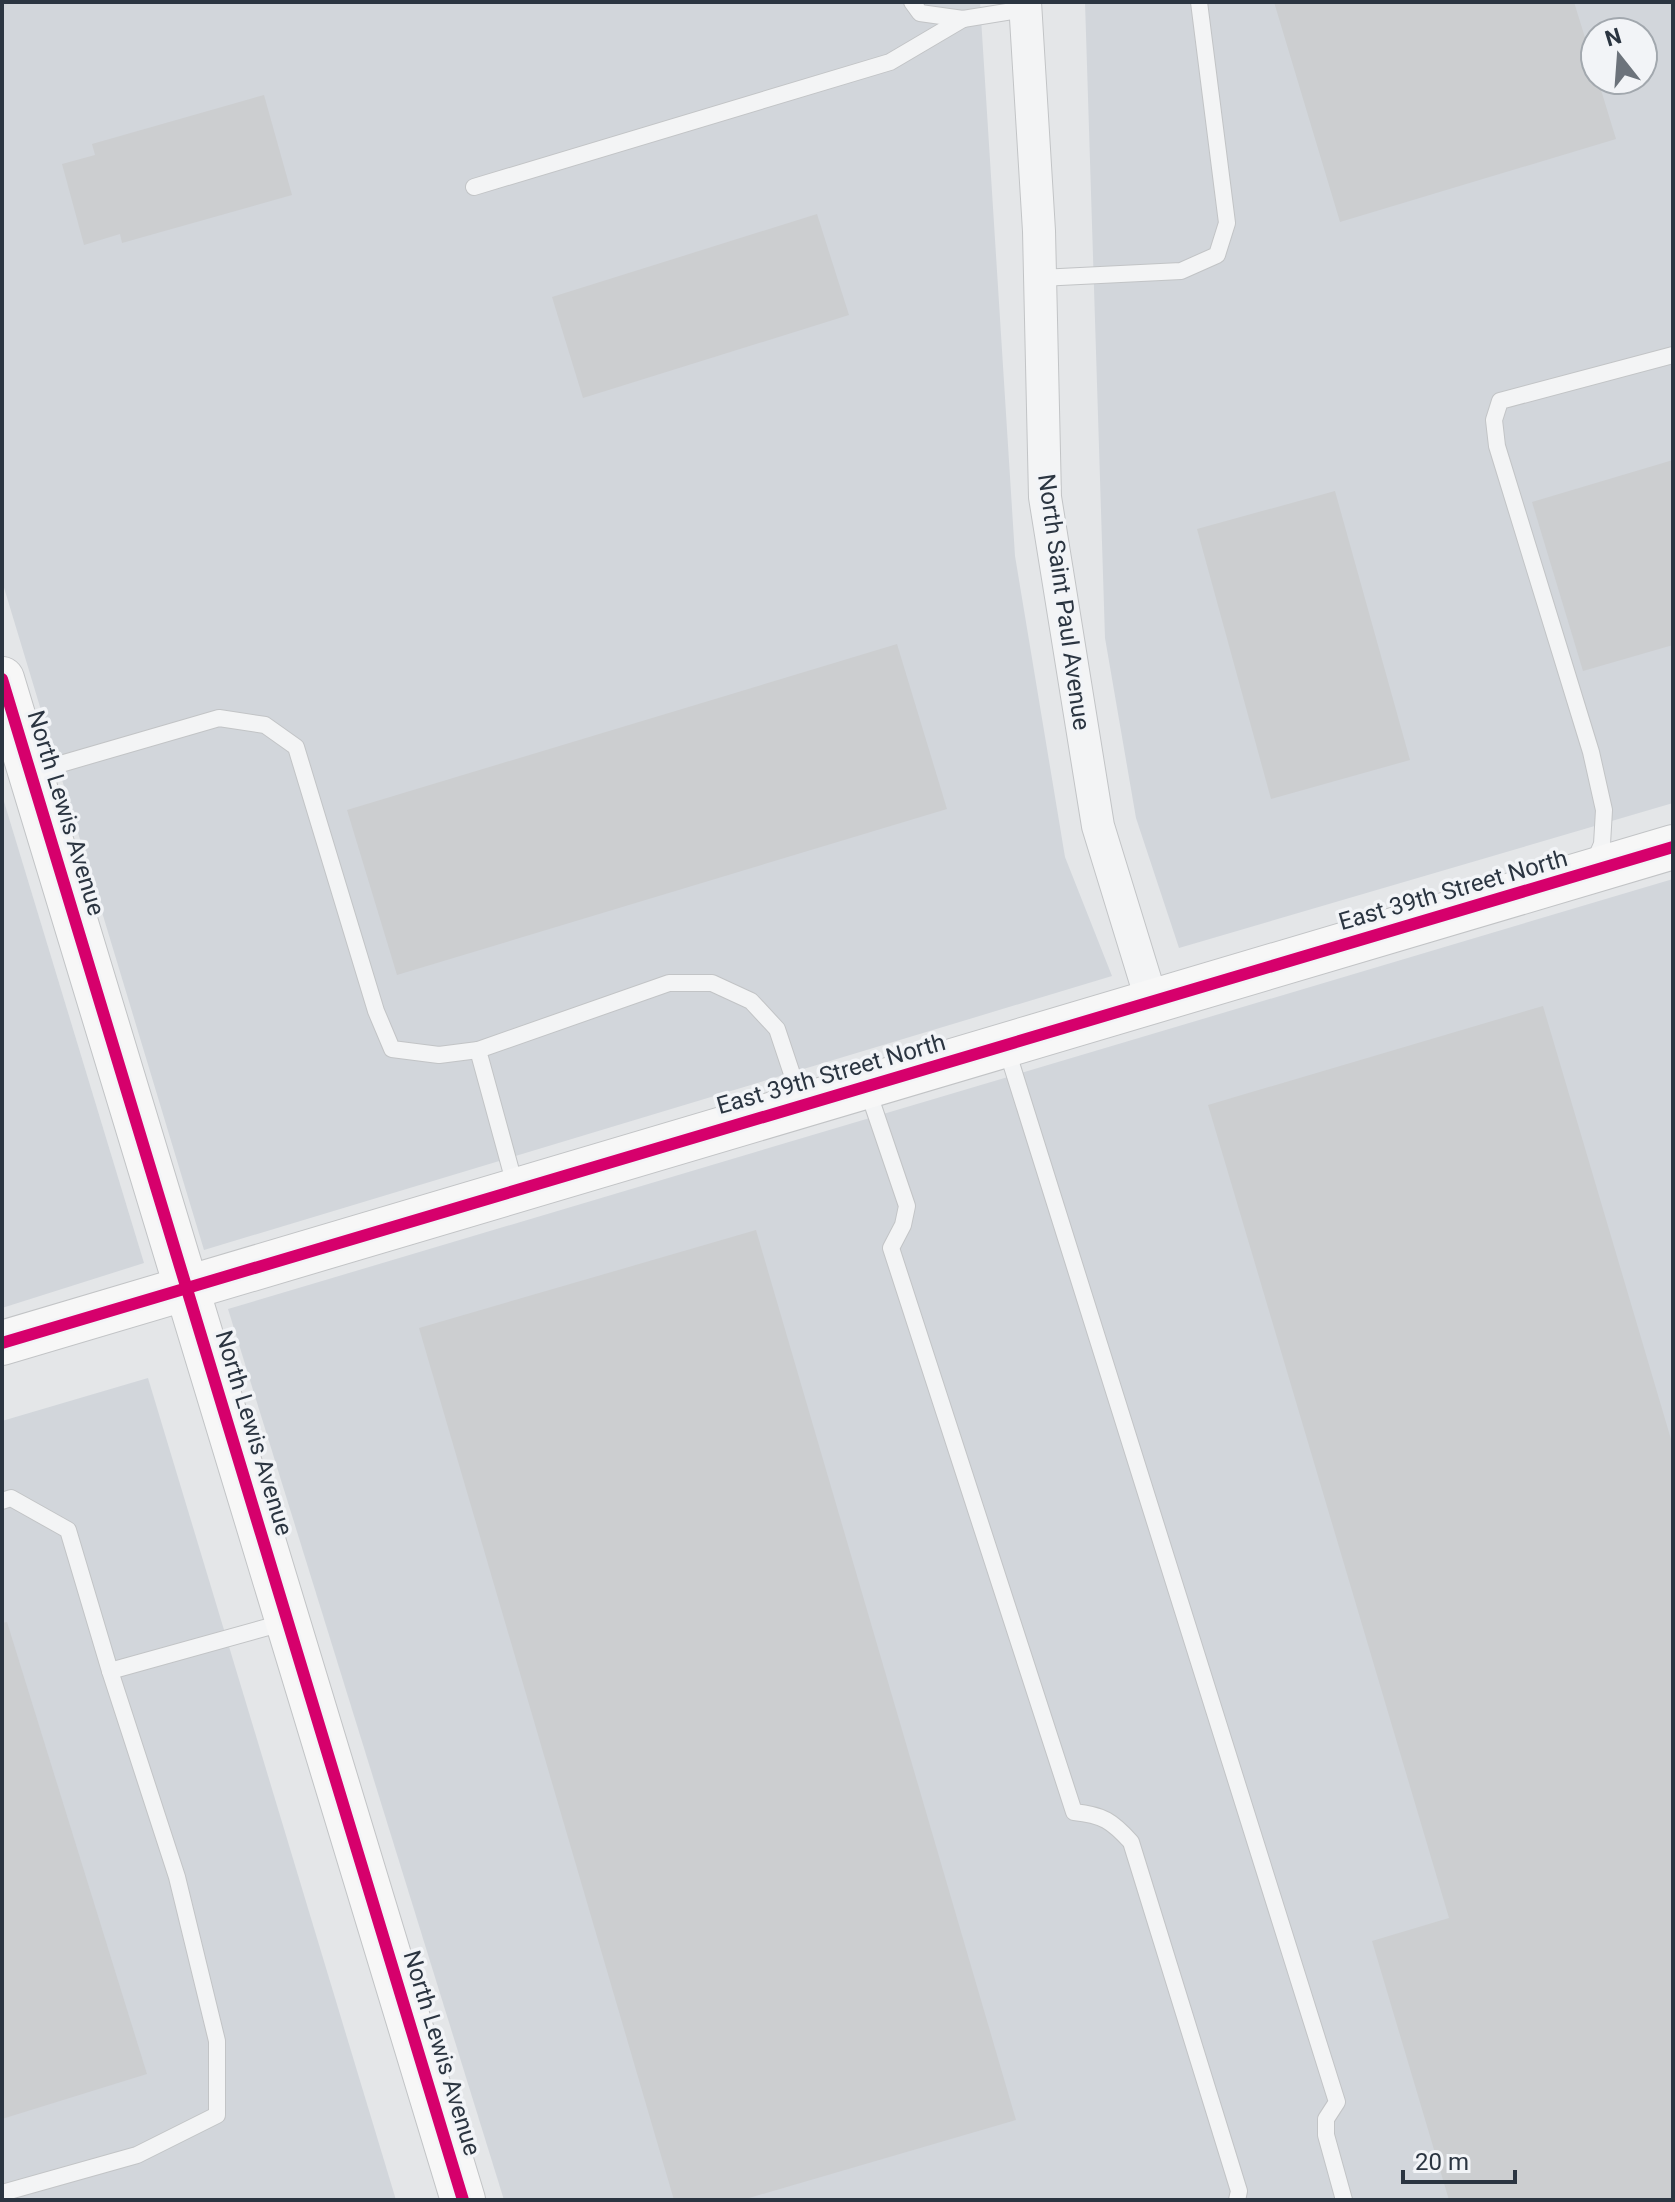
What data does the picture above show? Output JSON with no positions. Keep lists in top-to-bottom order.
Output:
{
  "streets": {
    "street": ["North Saint Paul Avenue", "North Lewis Avenue", "East 39th Street North"]
  },
  "crossings": [
    ["North Saint Paul Avenue", "East 39th Street North"],
    ["North Lewis Avenue", "East 39th Street North"]
  ],
  "scale_bar": "20 m",
  "north": "top"
}
